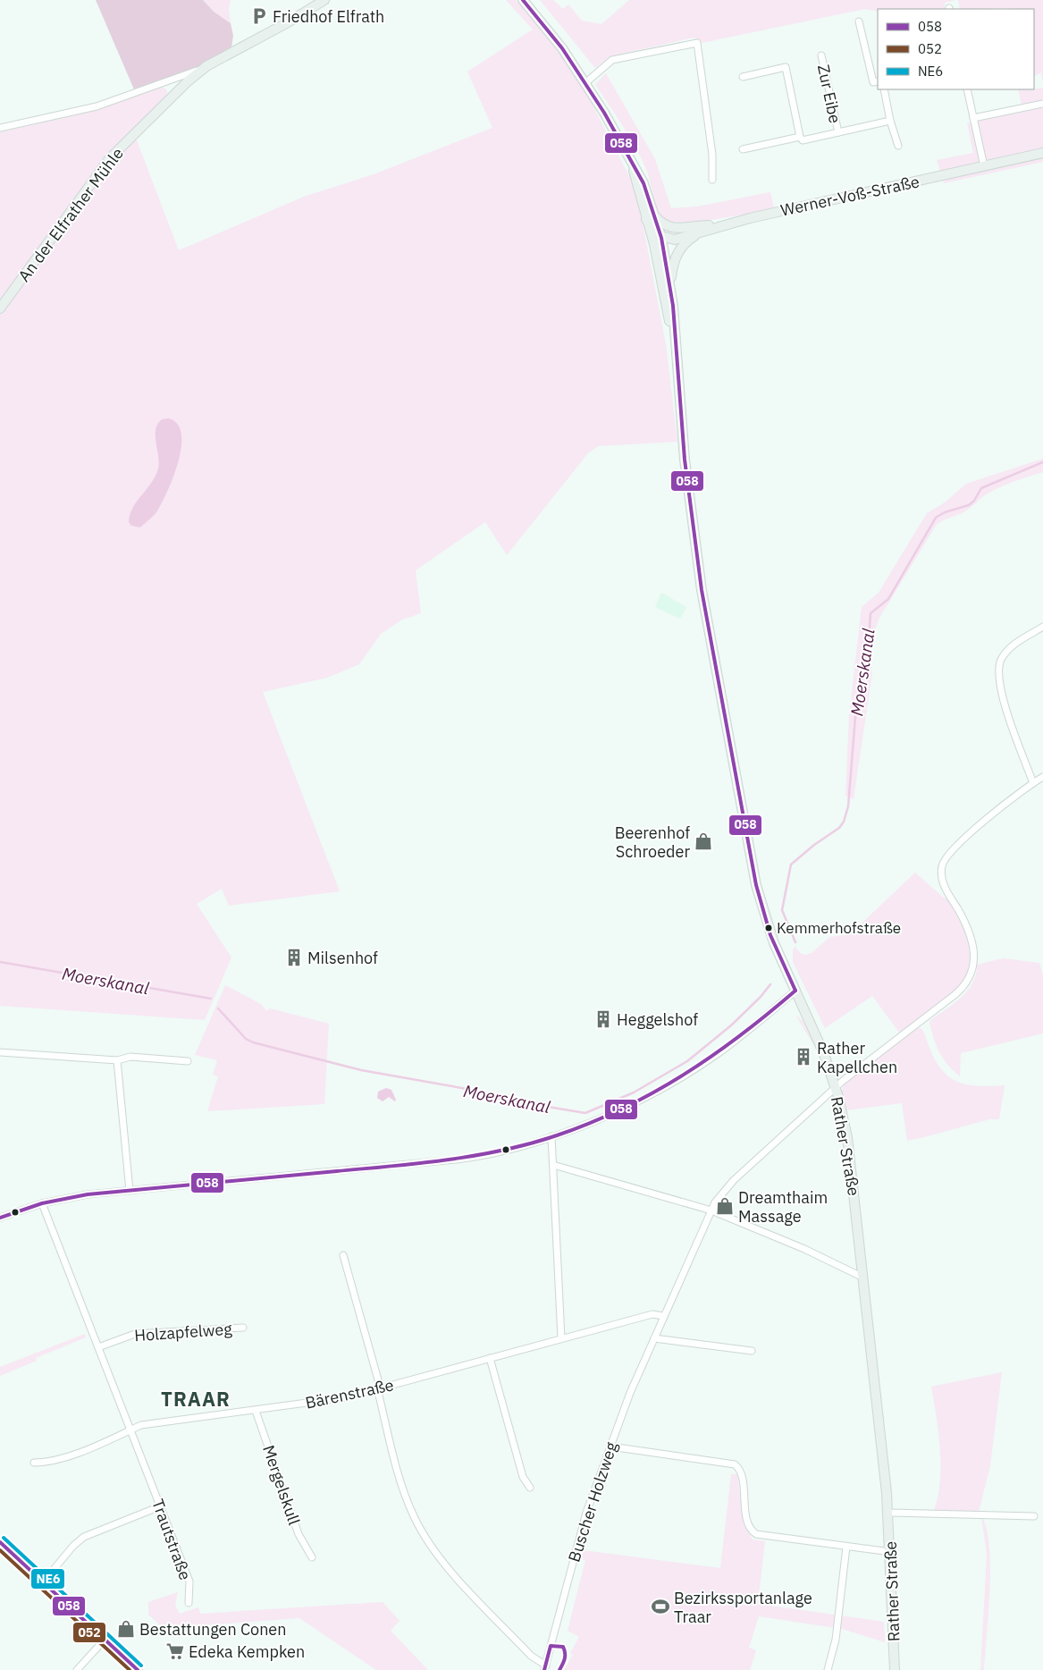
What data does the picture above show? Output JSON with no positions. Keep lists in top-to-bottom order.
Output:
{
  "streets": {
    "street": [
      "Zur Eibe",
      "Werner-Voß-Straße",
      "An der Elfrather Mühle",
      "Rather Straße",
      "Holzapfelweg",
      "Bärenstraße",
      "Mergelskull",
      "Buscher Holzweg",
      "Trautstraße"
    ]
  },
  "crossings": [
    ["Werner-Voß-Straße", "Rather Straße"],
    ["Rather Straße", "Buscher Holzweg"],
    ["Holzapfelweg", "Trautstraße"],
    ["Bärenstraße", "Mergelskull"],
    ["Bärenstraße", "Buscher Holzweg"],
    ["Bärenstraße", "Trautstraße"]
  ],
  "districts": ["TRAAR"],
  "water": ["Moerskanal"],
  "places": {
    "parking": ["Friedhof Elfrath"],
    "shop": ["Beerenhof Schroeder", "Dreamthaim Massage", "Bestattungen Conen"],
    "other": ["Kemmerhofstraße"],
    "building": ["Milsenhof", "Heggelshof", "Rather Kapellchen"],
    "sports": ["Bezirkssportanlage Traar"],
    "supermarket": ["Edeka Kempken"]
  },
  "lines": ["transit line 058", "transit line NE6", "transit line 052"],
  "legend": ["058", "052", "NE6"]
}
